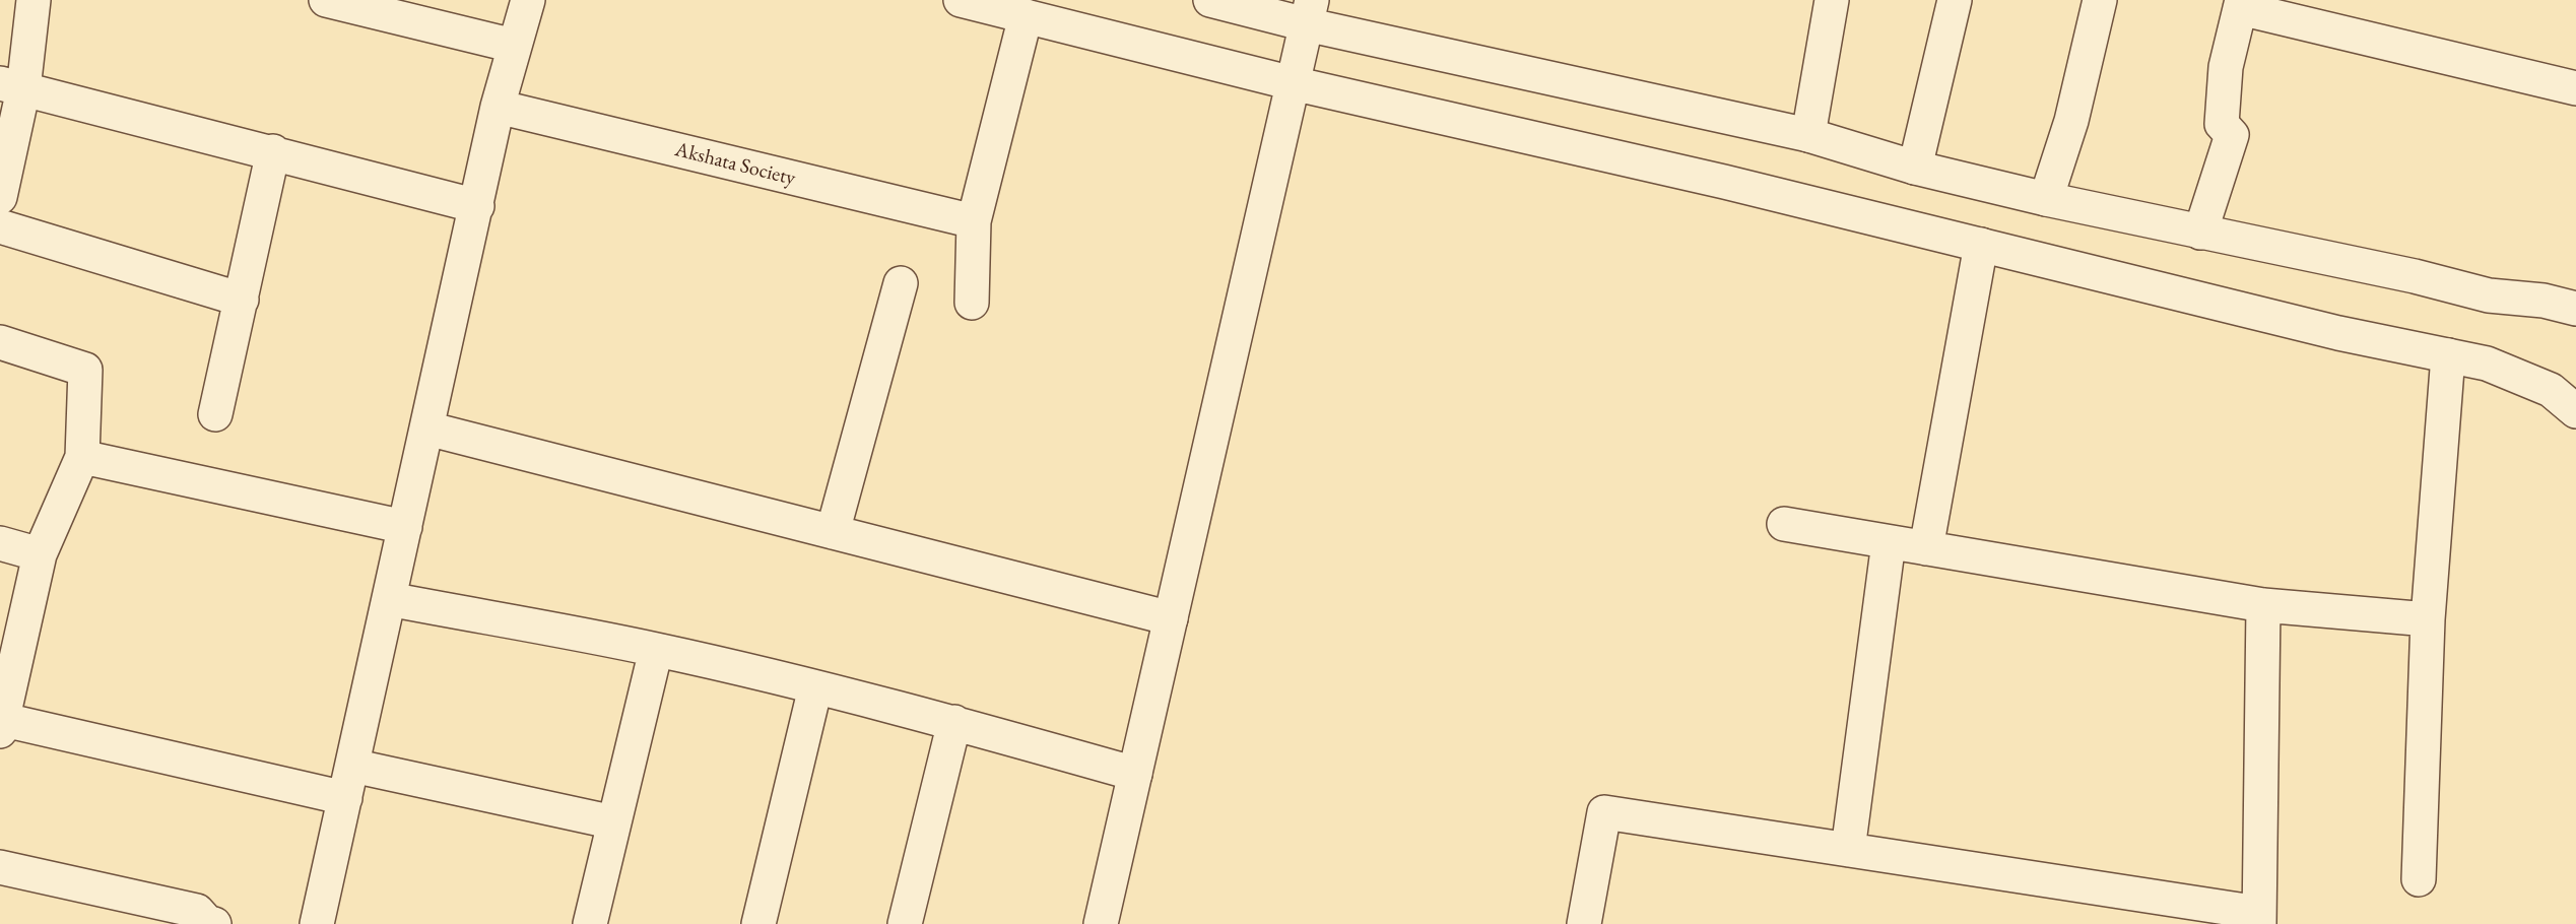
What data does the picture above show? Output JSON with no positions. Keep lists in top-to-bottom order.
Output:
{
  "streets": {
    "street": ["Akshata Society"]
  }
}
